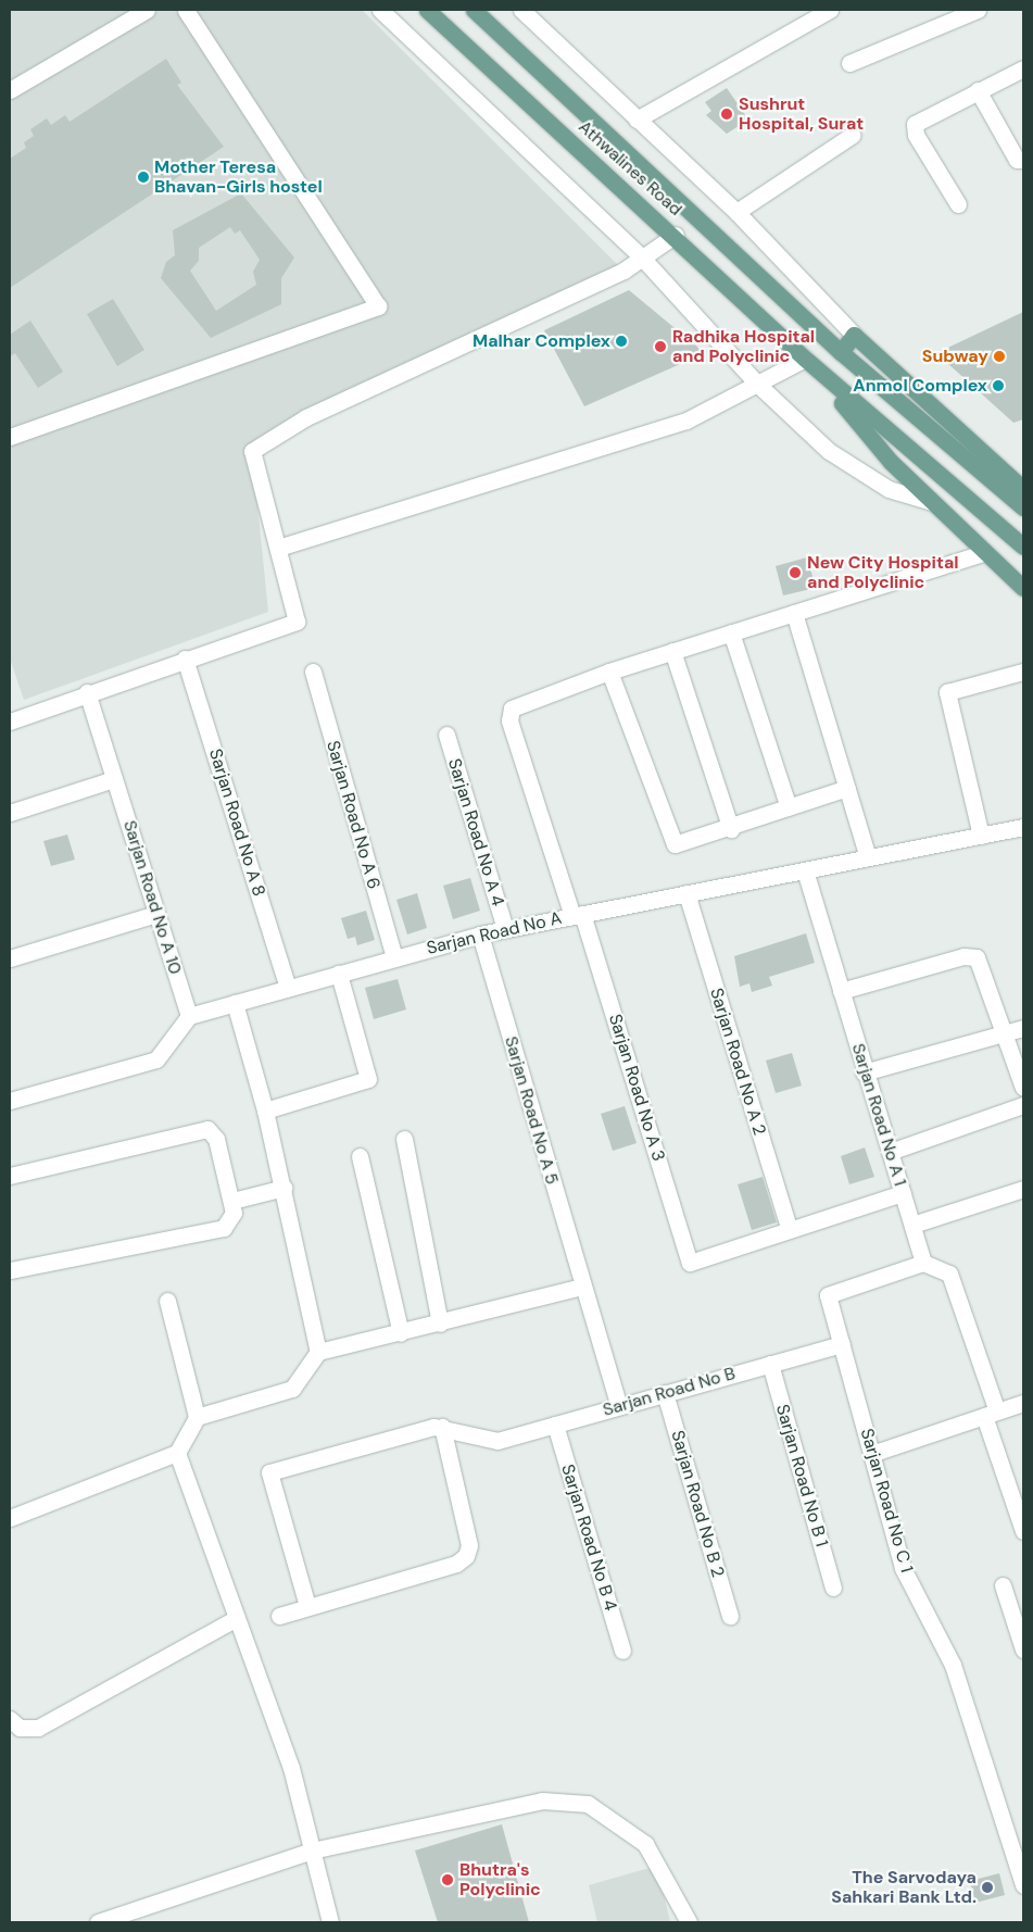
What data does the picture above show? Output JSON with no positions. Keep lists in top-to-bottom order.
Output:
{
  "streets": {
    "main road": ["Athwalines Road"],
    "street": [
      "Sarjan Road No A 6",
      "Sarjan Road No A 8",
      "Sarjan Road No A 4",
      "Sarjan Road No A 10",
      "Sarjan Road No A",
      "Sarjan Road No A 2",
      "Sarjan Road No A 3",
      "Sarjan Road No A 5",
      "Sarjan Road No A 1",
      "Sarjan Road No B",
      "Sarjan Road No B 1",
      "Sarjan Road No C 1",
      "Sarjan Road No B 2",
      "Sarjan Road No B 4"
    ]
  },
  "crossings": [
    ["Sarjan Road No A 6", "Sarjan Road No A"],
    ["Sarjan Road No A 8", "Sarjan Road No A"],
    ["Sarjan Road No A 4", "Sarjan Road No A"],
    ["Sarjan Road No A 10", "Sarjan Road No A"],
    ["Sarjan Road No A", "Sarjan Road No A 2"],
    ["Sarjan Road No A", "Sarjan Road No A 3"],
    ["Sarjan Road No A", "Sarjan Road No A 5"],
    ["Sarjan Road No A", "Sarjan Road No A 1"],
    ["Sarjan Road No A 2", "Sarjan Road No A 3"],
    ["Sarjan Road No A 5", "Sarjan Road No B"],
    ["Sarjan Road No A 1", "Sarjan Road No C 1"],
    ["Sarjan Road No B", "Sarjan Road No B 1"],
    ["Sarjan Road No B", "Sarjan Road No C 1"],
    ["Sarjan Road No B", "Sarjan Road No B 2"],
    ["Sarjan Road No B", "Sarjan Road No B 4"]
  ],
  "places": [
    "Sushrut Hospital, Surat",
    "Mother Teresa Bhavan-Girls hostel",
    "Malhar Complex",
    "Radhika Hospital and Polyclinic",
    "Subway",
    "Anmol Complex",
    "New City Hospital and Polyclinic",
    "Bhutra's Polyclinic",
    "The Sarvodaya Sahkari Bank Ltd."
  ]
}
